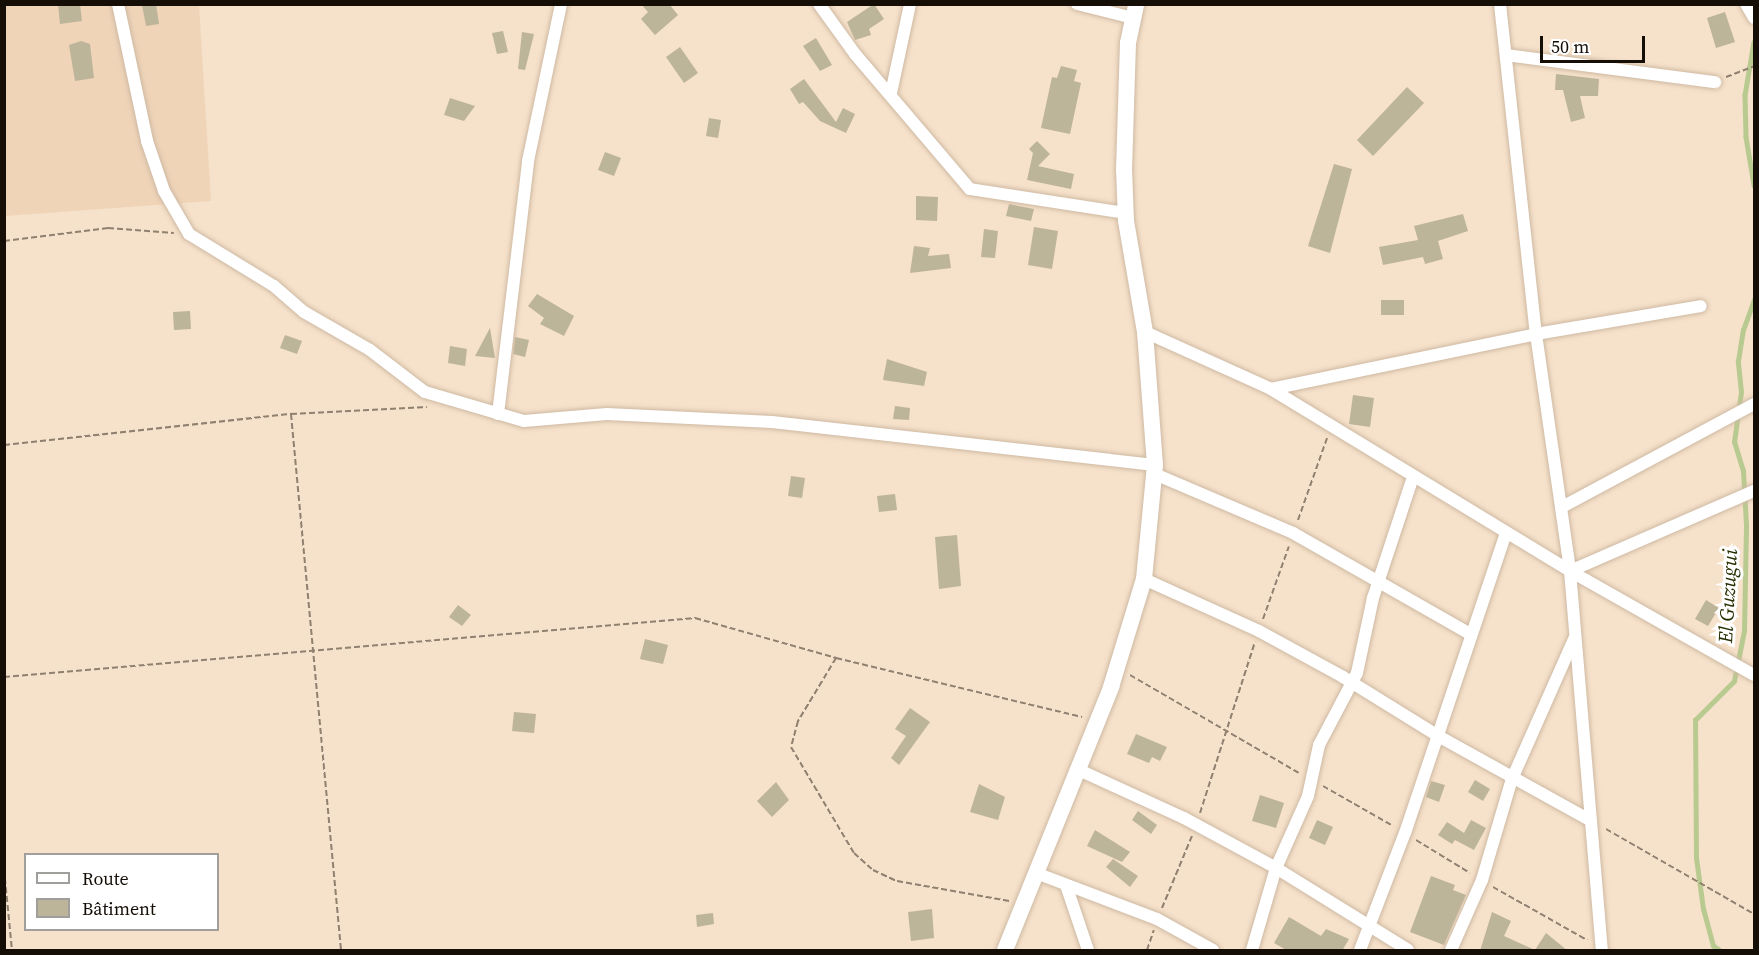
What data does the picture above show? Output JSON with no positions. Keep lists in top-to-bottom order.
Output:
{
  "water": ["El Guzugui"],
  "legend": ["Route", "Bâtiment"],
  "scale_bar": "50 m"
}
